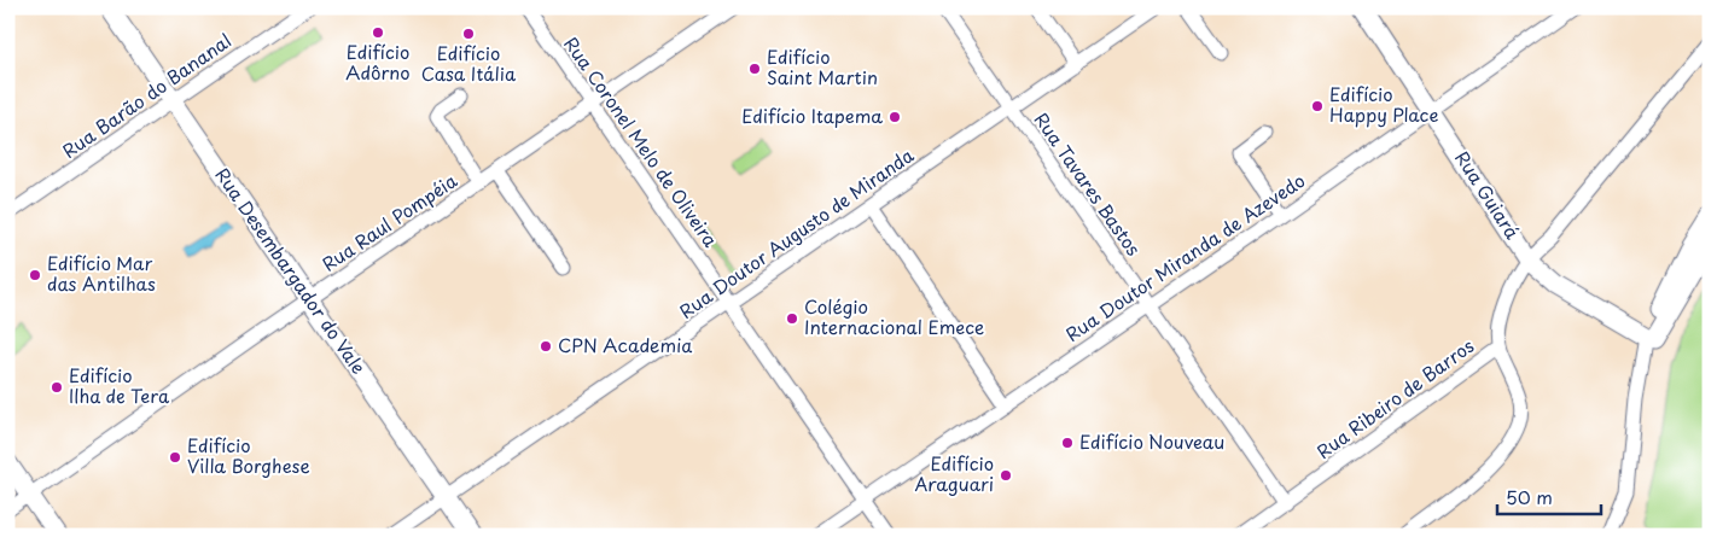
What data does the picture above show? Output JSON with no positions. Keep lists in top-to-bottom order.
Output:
{
  "streets": {
    "street": [
      "Rua Barão do Bananal",
      "Rua Coronel Melo de Oliveira",
      "Rua Tavares Bastos",
      "Rua Guiará",
      "Rua Raul Pompéia",
      "Rua Doutor Augusto de Miranda",
      "Rua Doutor Miranda de Azevedo",
      "Rua Desembargador do Vale",
      "Rua Ribeiro de Barros"
    ]
  },
  "crossings": [
    ["Rua Barão do Bananal", "Rua Desembargador do Vale"],
    ["Rua Coronel Melo de Oliveira", "Rua Raul Pompéia"],
    ["Rua Coronel Melo de Oliveira", "Rua Doutor Augusto de Miranda"],
    ["Rua Coronel Melo de Oliveira", "Rua Doutor Miranda de Azevedo"],
    ["Rua Tavares Bastos", "Rua Doutor Augusto de Miranda"],
    ["Rua Tavares Bastos", "Rua Doutor Miranda de Azevedo"],
    ["Rua Tavares Bastos", "Rua Ribeiro de Barros"],
    ["Rua Guiará", "Rua Doutor Miranda de Azevedo"],
    ["Rua Guiará", "Rua Ribeiro de Barros"],
    ["Rua Raul Pompéia", "Rua Desembargador do Vale"],
    ["Rua Doutor Augusto de Miranda", "Rua Desembargador do Vale"]
  ],
  "places": [
    "Edifício Adôrno",
    "Edifício Casa Itália",
    "Edifício Saint Martin",
    "Edifício Happy Place",
    "Edifício Itapema",
    "Edifício Mar das Antilhas",
    "Colégio Internacional Emece",
    "CPN Academia",
    "Edifício Ilha de Tera",
    "Edifício Nouveau",
    "Edifício Villa Borghese",
    "Edifício Araguari"
  ],
  "scale_bar": "50 m"
}
